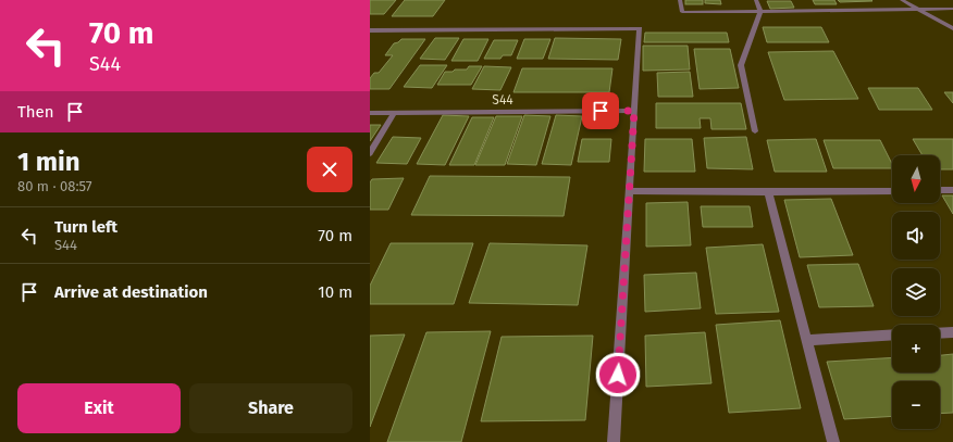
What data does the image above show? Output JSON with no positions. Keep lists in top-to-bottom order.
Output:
{
  "streets": {
    "street": ["S44"]
  },
  "north": "bottom",
  "page": {
    "turn": ["70 m", "S44"],
    "then": "Then",
    "heading": ["1 min", "80 m · 08:57"],
    "map_buttons": ["+", "−"],
    "list": [
      {
        "name": "Turn left",
        "note": "S44",
        "value": "70 m"
      },
      {
        "name": "Arrive at destination",
        "value": "10 m"
      }
    ],
    "buttons": ["Exit", "Share"]
  }
}
